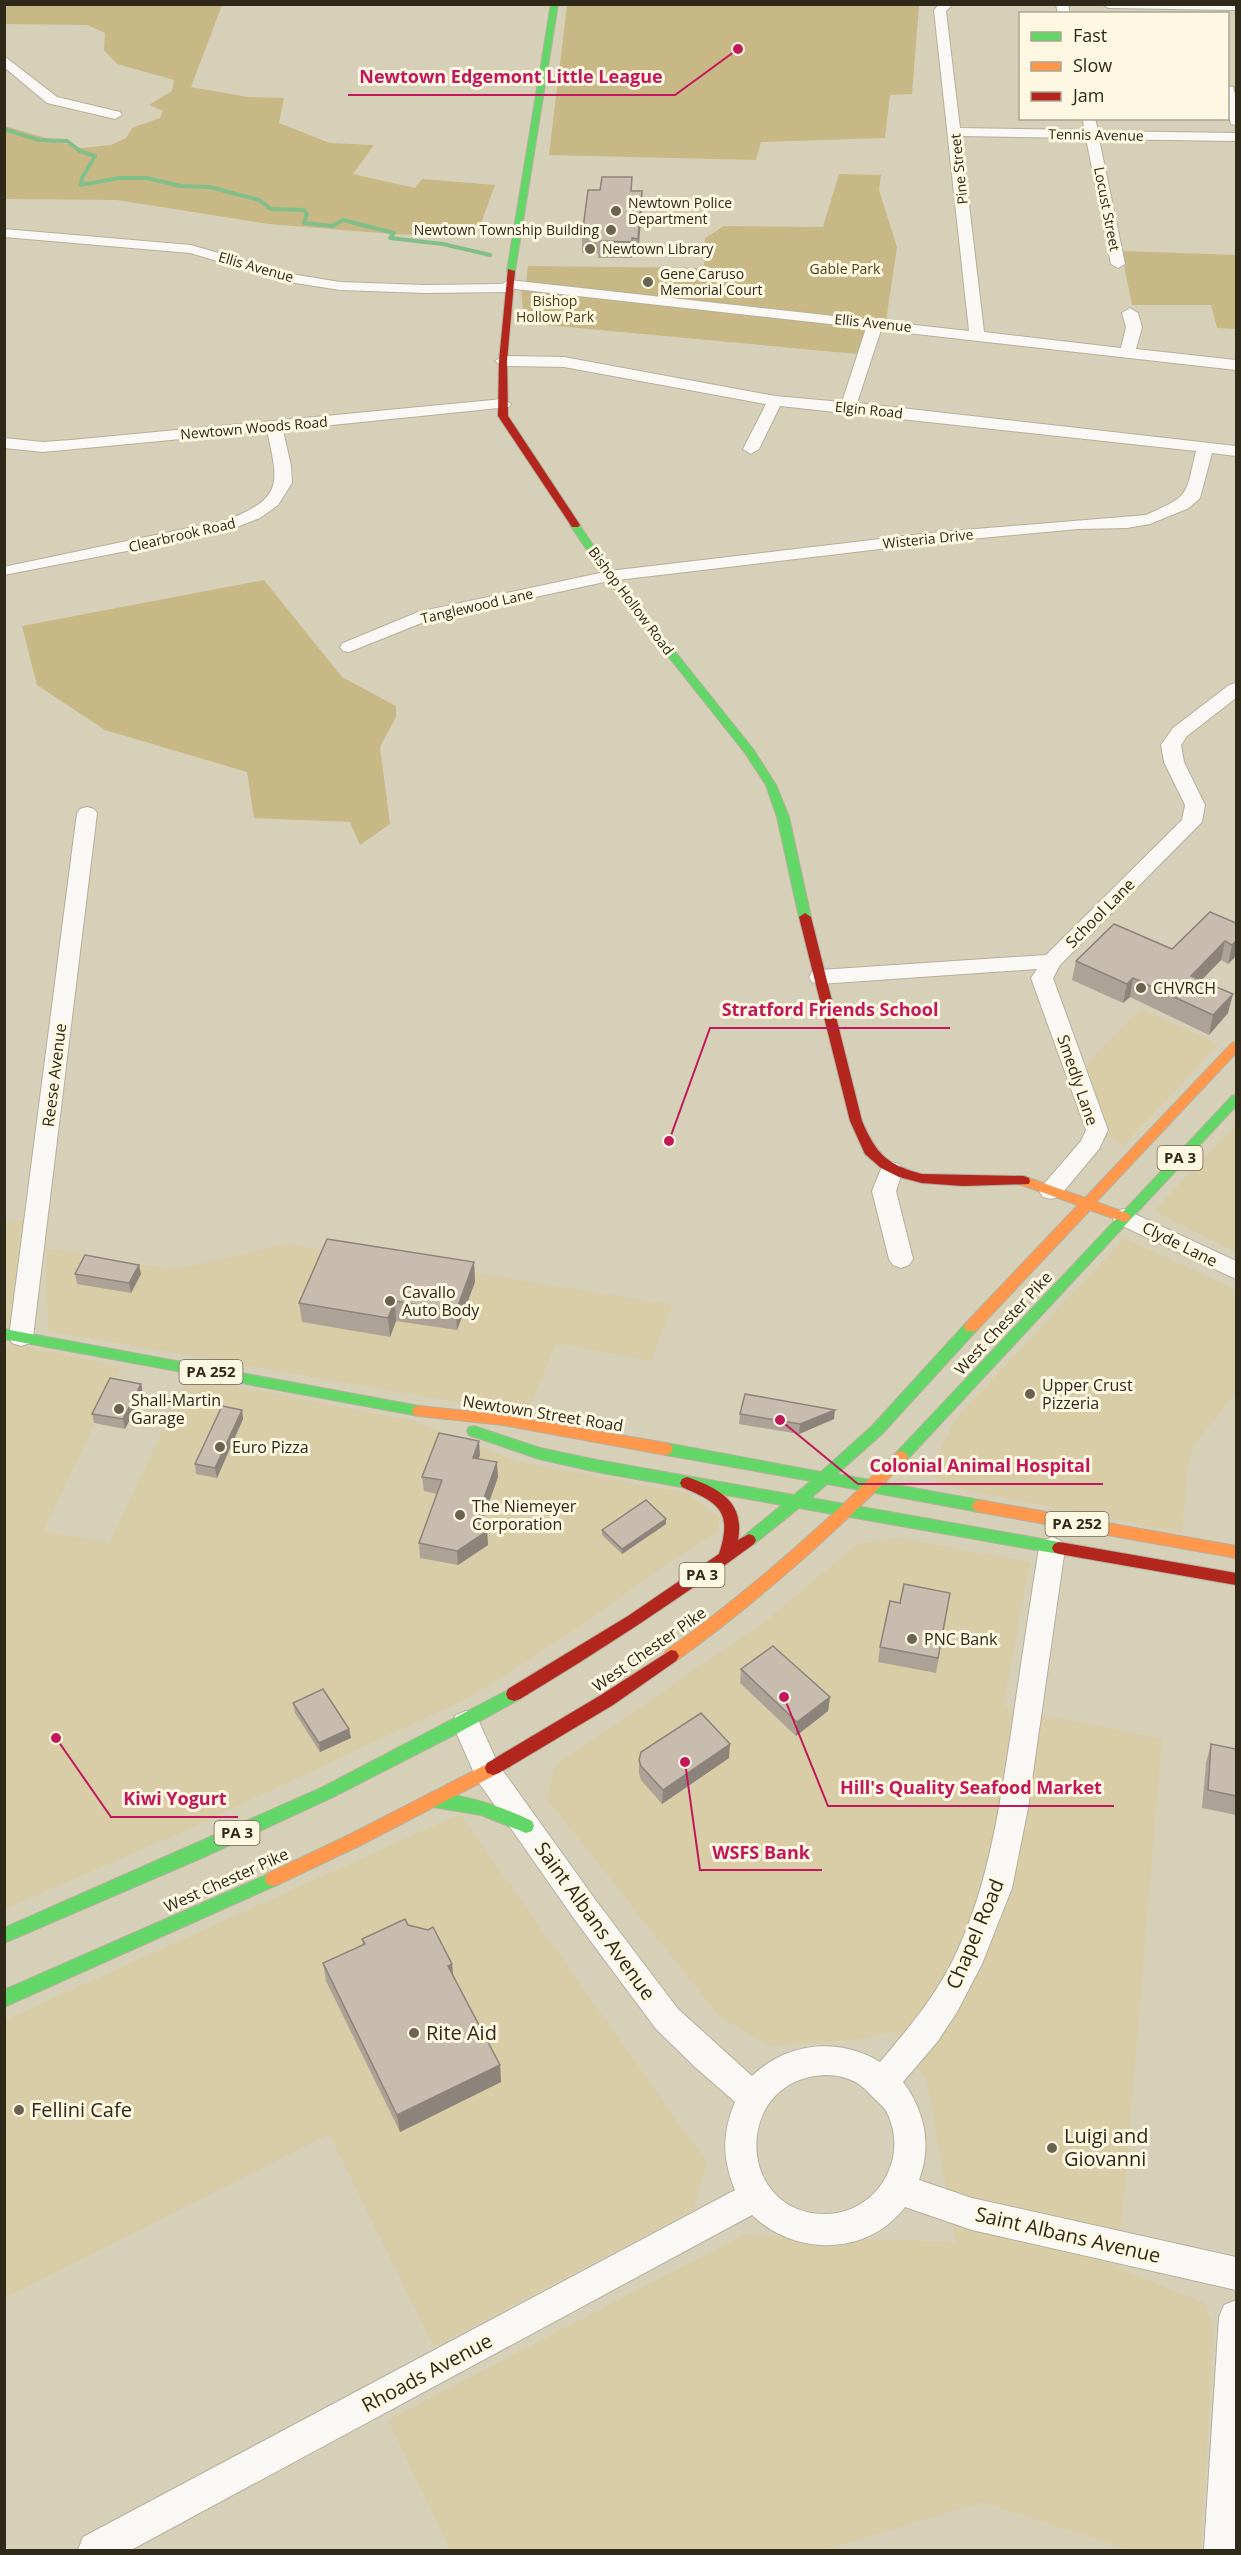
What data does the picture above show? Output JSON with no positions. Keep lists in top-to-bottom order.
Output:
{
  "streets": {
    "main road": [
      "Bishop Hollow Road",
      "PA 3",
      "West Chester Pike",
      "PA 252",
      "Newtown Street Road"
    ],
    "street": [
      "Tennis Avenue",
      "Pine Street",
      "Locust Street",
      "Ellis Avenue",
      "Elgin Road",
      "Newtown Woods Road",
      "Clearbrook Road",
      "Wisteria Drive",
      "Tanglewood Lane",
      "School Lane",
      "Reese Avenue",
      "Smedly Lane",
      "Clyde Lane",
      "Saint Albans Avenue",
      "Chapel Road",
      "Rhoads Avenue"
    ]
  },
  "crossings": [
    ["Tennis Avenue", "Pine Street"],
    ["Tennis Avenue", "Locust Street"],
    ["Pine Street", "Ellis Avenue"],
    ["Ellis Avenue", "Bishop Hollow Road"],
    ["Elgin Road", "Wisteria Drive"],
    ["Elgin Road", "Bishop Hollow Road"],
    ["Newtown Woods Road", "Clearbrook Road"],
    ["Newtown Woods Road", "Bishop Hollow Road"],
    ["Wisteria Drive", "Bishop Hollow Road"],
    ["Wisteria Drive", "Tanglewood Lane"],
    ["Bishop Hollow Road", "Tanglewood Lane"],
    ["Bishop Hollow Road", "School Lane"],
    ["Bishop Hollow Road", "Smedly Lane"],
    ["Bishop Hollow Road", "Clyde Lane"],
    ["Bishop Hollow Road", "West Chester Pike"],
    ["School Lane", "Smedly Lane"],
    ["Reese Avenue", "PA 252"],
    ["Clyde Lane", "West Chester Pike"],
    ["West Chester Pike", "Newtown Street Road"],
    ["West Chester Pike", "Saint Albans Avenue"],
    ["PA 252", "Newtown Street Road"],
    ["Newtown Street Road", "Chapel Road"],
    ["Saint Albans Avenue", "Chapel Road"],
    ["Saint Albans Avenue", "Rhoads Avenue"],
    ["Chapel Road", "Rhoads Avenue"]
  ],
  "parks": ["Gable Park", "Bishop Hollow Park"],
  "places": [
    "Newtown Edgemont Little League",
    "Newtown Police Department",
    "Newtown Township Building",
    "Newtown Library",
    "Gene Caruso Memorial Court",
    "CHVRCH",
    "Stratford Friends School",
    "Cavallo Auto Body",
    "Upper Crust Pizzeria",
    "Shall-Martin Garage",
    "Colonial Animal Hospital",
    "Euro Pizza",
    "The Niemeyer Corporation",
    "PNC Bank",
    "Hill's Quality Seafood Market",
    "Kiwi Yogurt",
    "WSFS Bank",
    "Rite Aid",
    "Fellini Cafe",
    "Luigi and Giovanni"
  ],
  "legend": ["Fast", "Slow", "Jam"]
}
